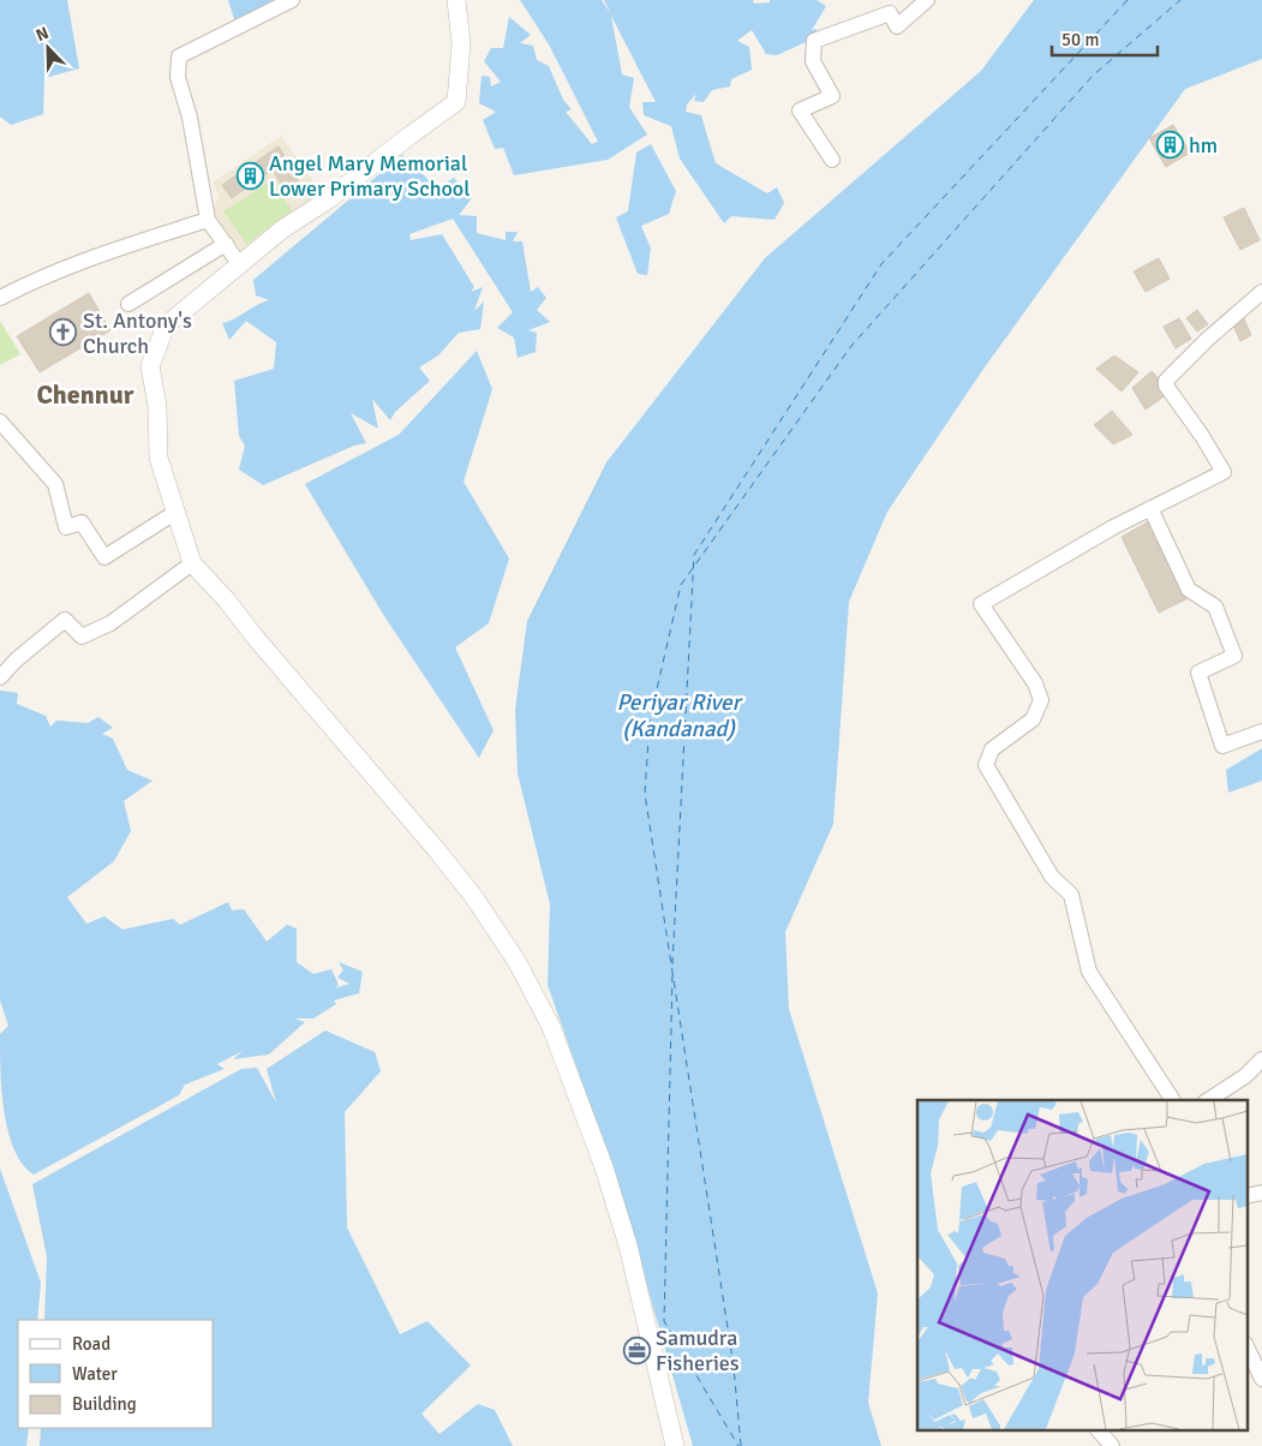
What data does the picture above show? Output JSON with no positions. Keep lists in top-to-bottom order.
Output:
{
  "districts": ["Chennur"],
  "water": ["Periyar River (Kandanad)"],
  "places": {
    "building": ["hm", "Angel Mary Memorial Lower Primary School"],
    "church": ["St. Antony's Church"],
    "office": ["Samudra Fisheries"]
  },
  "legend": ["Road", "Water", "Building"],
  "scale_bar": "50 m",
  "north": "top left"
}
